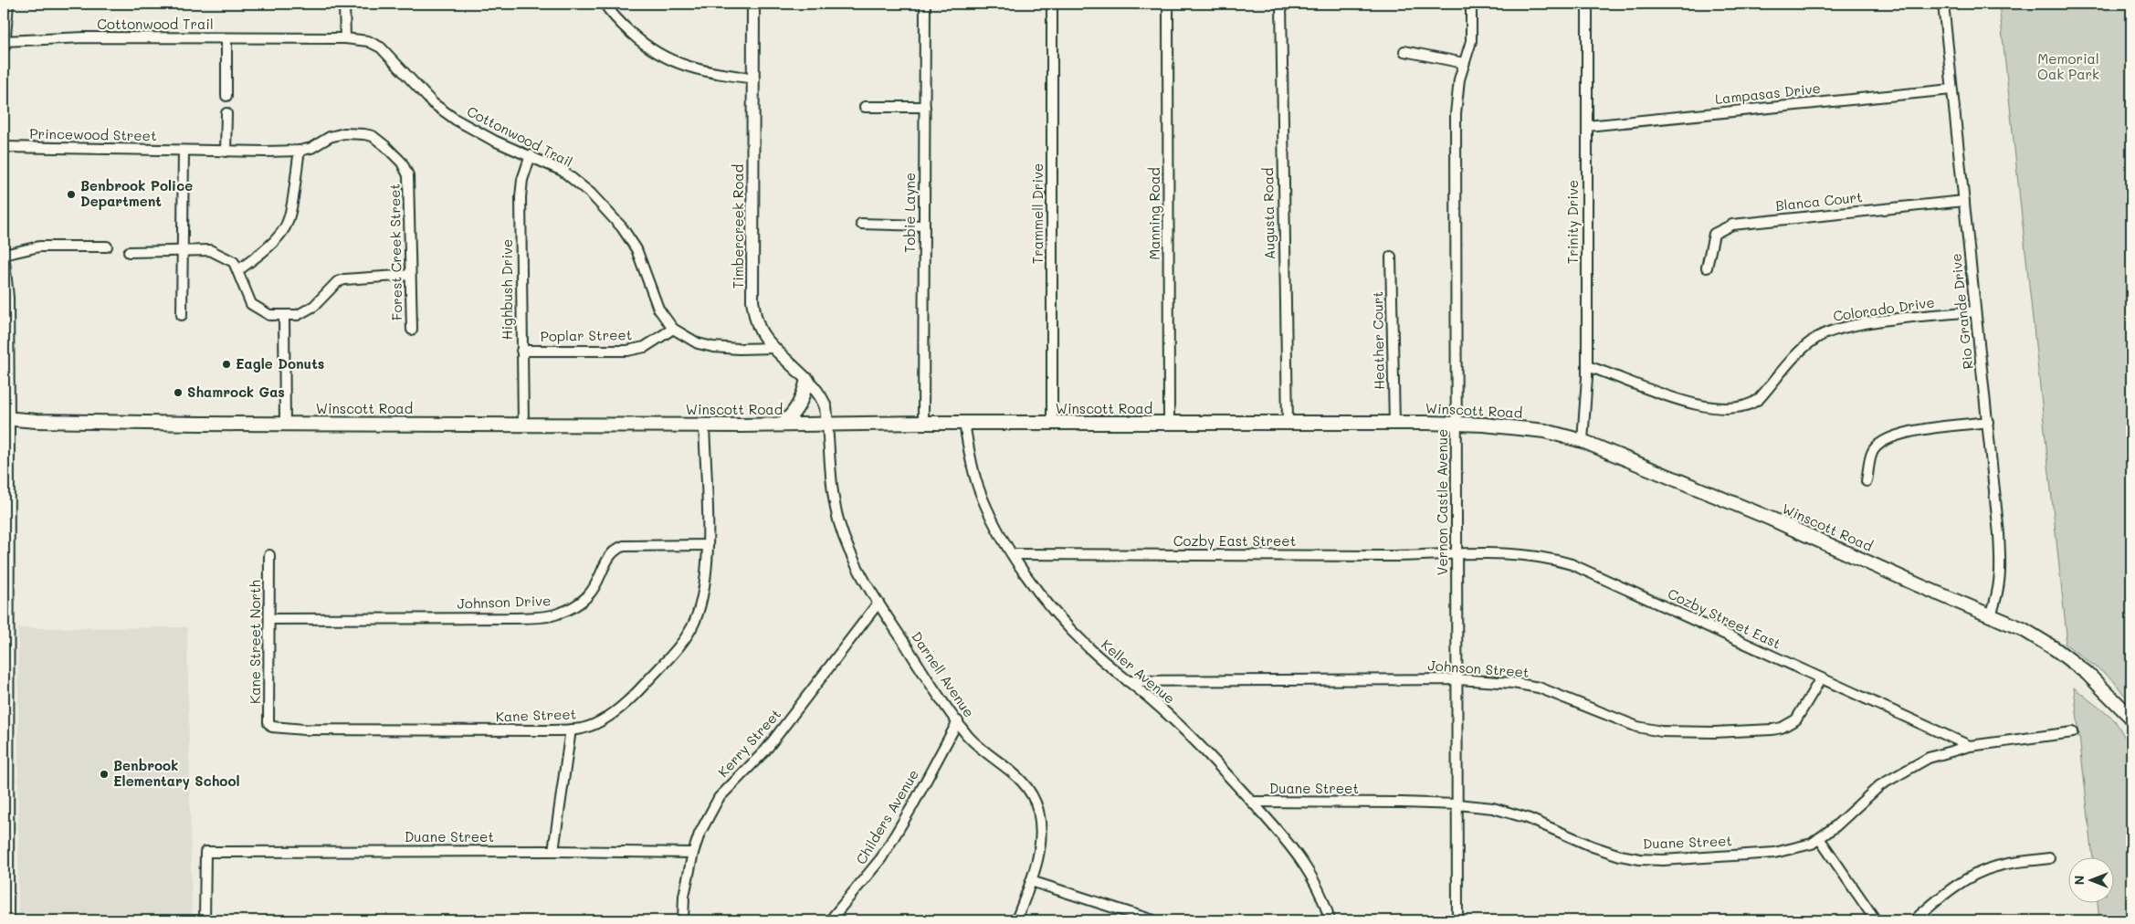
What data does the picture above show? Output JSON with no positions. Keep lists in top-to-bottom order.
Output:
{
  "streets": {
    "main road": ["Winscott Road"],
    "street": [
      "Cottonwood Trail",
      "Lampasas Drive",
      "Princewood Street",
      "Blanca Court",
      "Tobie Layne",
      "Trammell Drive",
      "Manning Road",
      "Augusta Road",
      "Trinity Drive",
      "Timbercreek Road",
      "Forest Creek Street",
      "Highbush Drive",
      "Colorado Drive",
      "Rio Grande Drive",
      "Poplar Street",
      "Heather Court",
      "Vernon Castle Avenue",
      "Cozby East Street",
      "Johnson Drive",
      "Cozby Street East",
      "Kane Street North",
      "Johnson Street",
      "Keller Avenue",
      "Darnell Avenue",
      "Kane Street",
      "Kerry Street",
      "Duane Street",
      "Childers Avenue"
    ]
  },
  "crossings": [
    ["Cottonwood Trail", "Timbercreek Road"],
    ["Cottonwood Trail", "Highbush Drive"],
    ["Cottonwood Trail", "Poplar Street"],
    ["Lampasas Drive", "Trinity Drive"],
    ["Lampasas Drive", "Rio Grande Drive"],
    ["Princewood Street", "Forest Creek Street"],
    ["Blanca Court", "Rio Grande Drive"],
    ["Tobie Layne", "Winscott Road"],
    ["Trammell Drive", "Winscott Road"],
    ["Manning Road", "Winscott Road"],
    ["Augusta Road", "Winscott Road"],
    ["Trinity Drive", "Colorado Drive"],
    ["Trinity Drive", "Winscott Road"],
    ["Timbercreek Road", "Winscott Road"],
    ["Timbercreek Road", "Darnell Avenue"],
    ["Highbush Drive", "Poplar Street"],
    ["Highbush Drive", "Winscott Road"],
    ["Colorado Drive", "Rio Grande Drive"],
    ["Rio Grande Drive", "Winscott Road"],
    ["Heather Court", "Winscott Road"],
    ["Winscott Road", "Vernon Castle Avenue"],
    ["Winscott Road", "Keller Avenue"],
    ["Winscott Road", "Darnell Avenue"],
    ["Winscott Road", "Kane Street"],
    ["Vernon Castle Avenue", "Cozby East Street"],
    ["Vernon Castle Avenue", "Cozby Street East"],
    ["Vernon Castle Avenue", "Johnson Street"],
    ["Vernon Castle Avenue", "Duane Street"],
    ["Cozby East Street", "Cozby Street East"],
    ["Cozby East Street", "Keller Avenue"],
    ["Johnson Drive", "Kane Street North"],
    ["Johnson Drive", "Kane Street"],
    ["Cozby Street East", "Johnson Street"],
    ["Cozby Street East", "Duane Street"],
    ["Kane Street North", "Kane Street"],
    ["Johnson Street", "Keller Avenue"],
    ["Keller Avenue", "Duane Street"],
    ["Darnell Avenue", "Kerry Street"],
    ["Darnell Avenue", "Childers Avenue"],
    ["Kerry Street", "Duane Street"]
  ],
  "parks": ["Memorial Oak Park"],
  "places": [
    "Benbrook Police Department",
    "Eagle Donuts",
    "Shamrock Gas",
    "Benbrook Elementary School"
  ],
  "north": "left"
}
